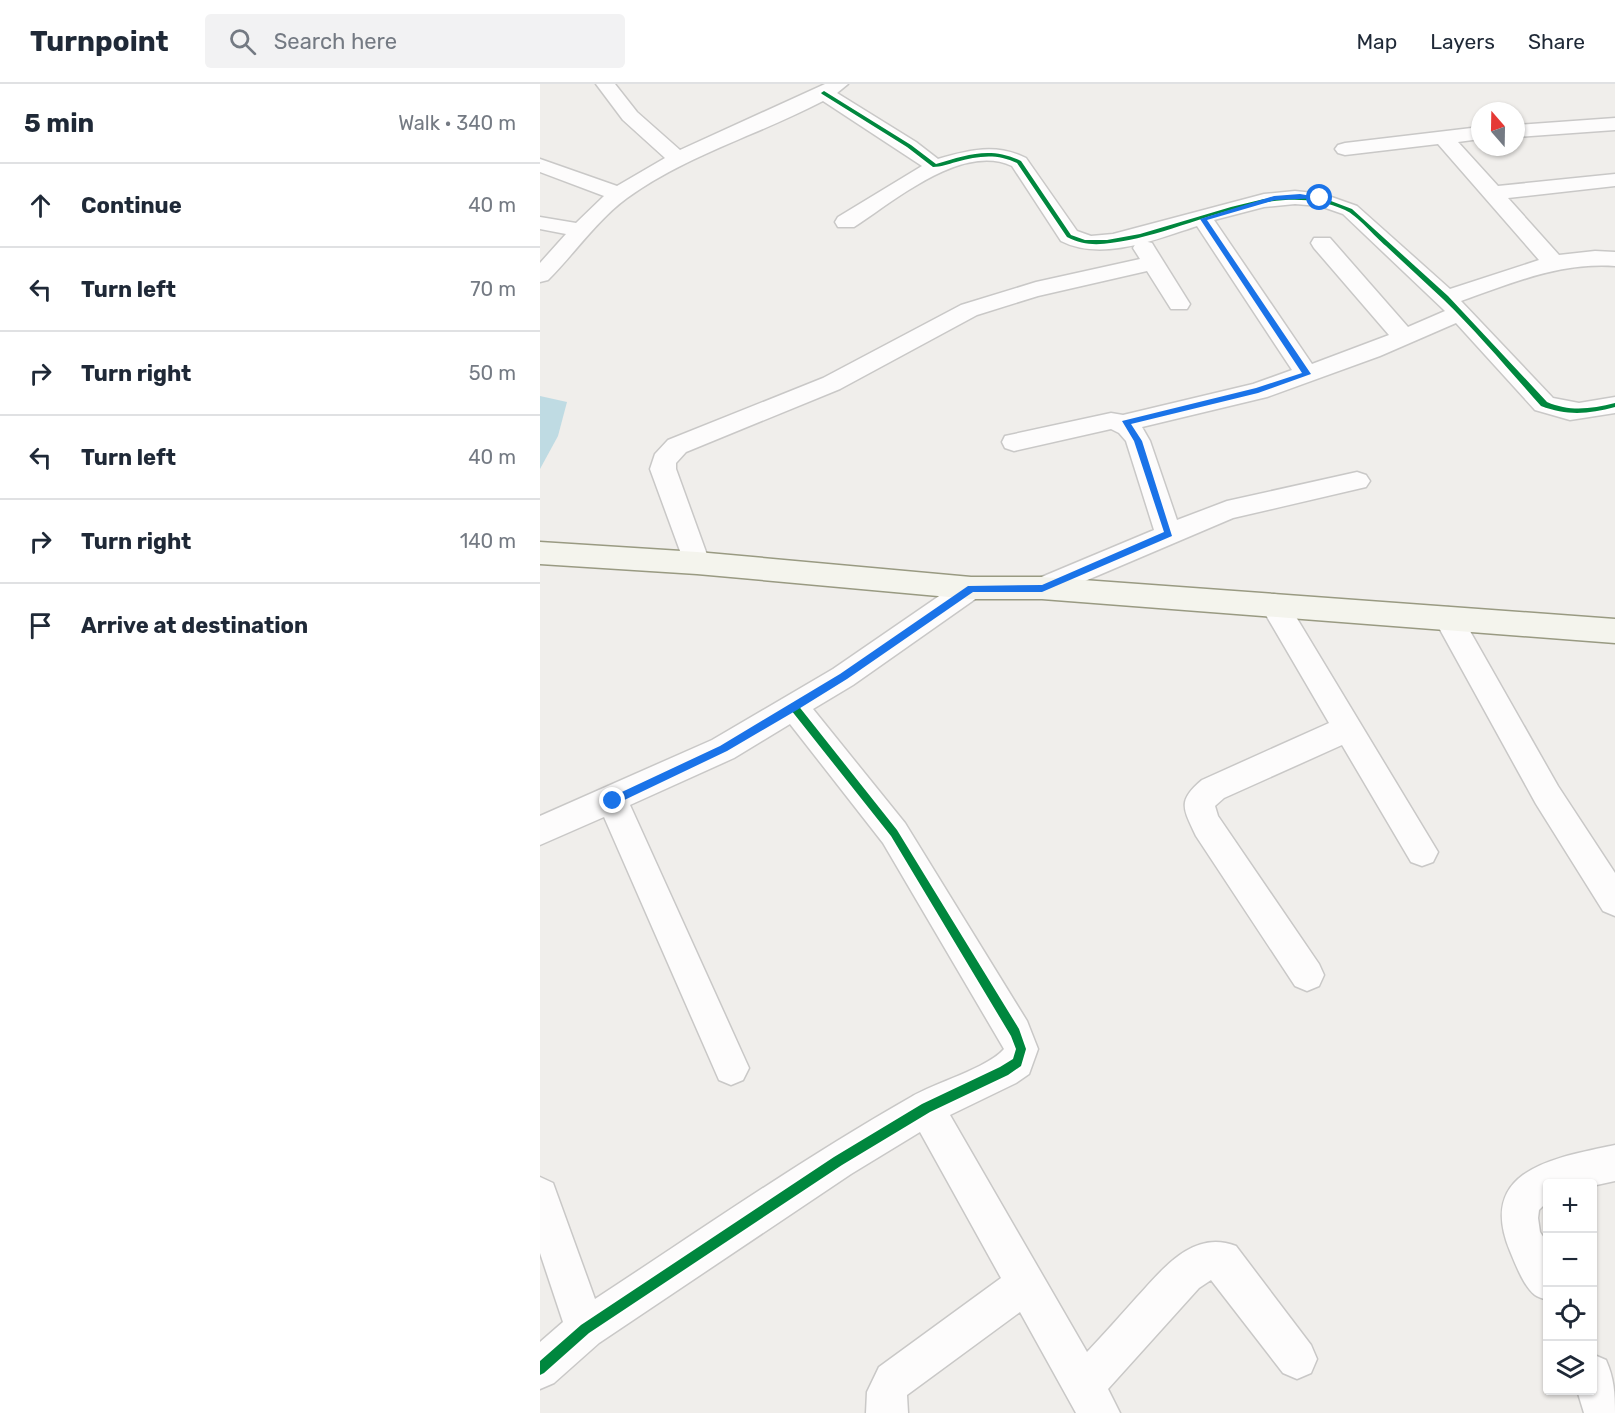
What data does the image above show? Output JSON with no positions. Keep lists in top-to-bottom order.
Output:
{
  "north": "top",
  "page": {
    "header": "Turnpoint",
    "search": "Search here",
    "nav": ["Map", "Layers", "Share"],
    "heading": ["5 min", "Walk · 340 m"],
    "list": [
      ["Continue", "40 m"],
      ["Turn left", "70 m"],
      ["Turn right", "50 m"],
      ["Turn left", "40 m"],
      ["Turn right", "140 m"],
      "Arrive at destination"
    ],
    "map_buttons": ["+", "−"]
  }
}
